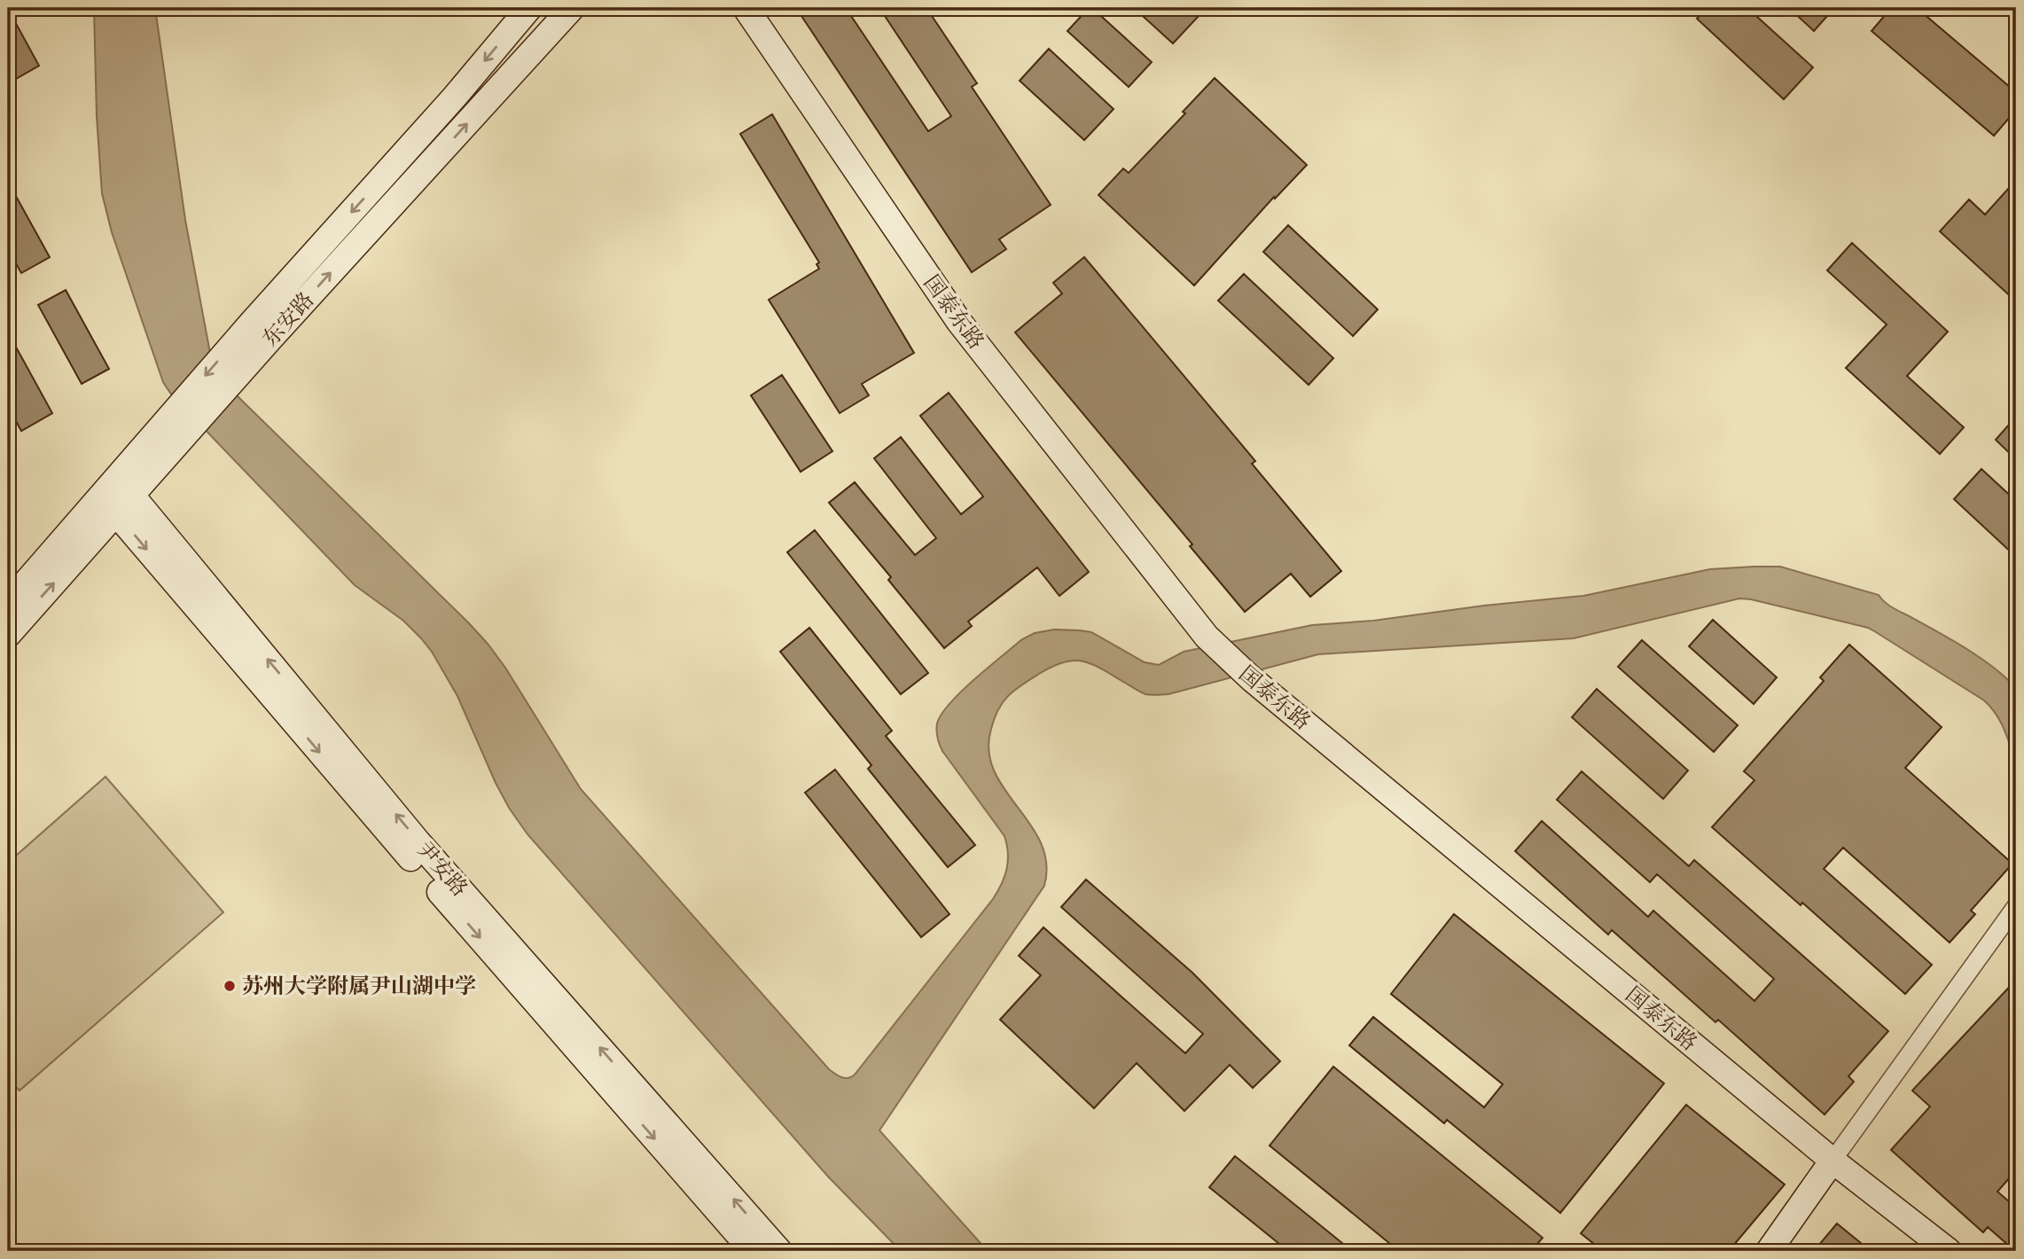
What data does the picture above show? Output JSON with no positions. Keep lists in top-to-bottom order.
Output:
{
  "streets": {
    "main road": ["国泰东路", "东安路", "尹安路"]
  },
  "crossings": [
    ["东安路", "尹安路"]
  ],
  "places": ["苏州大学附属尹山湖中学"]
}
